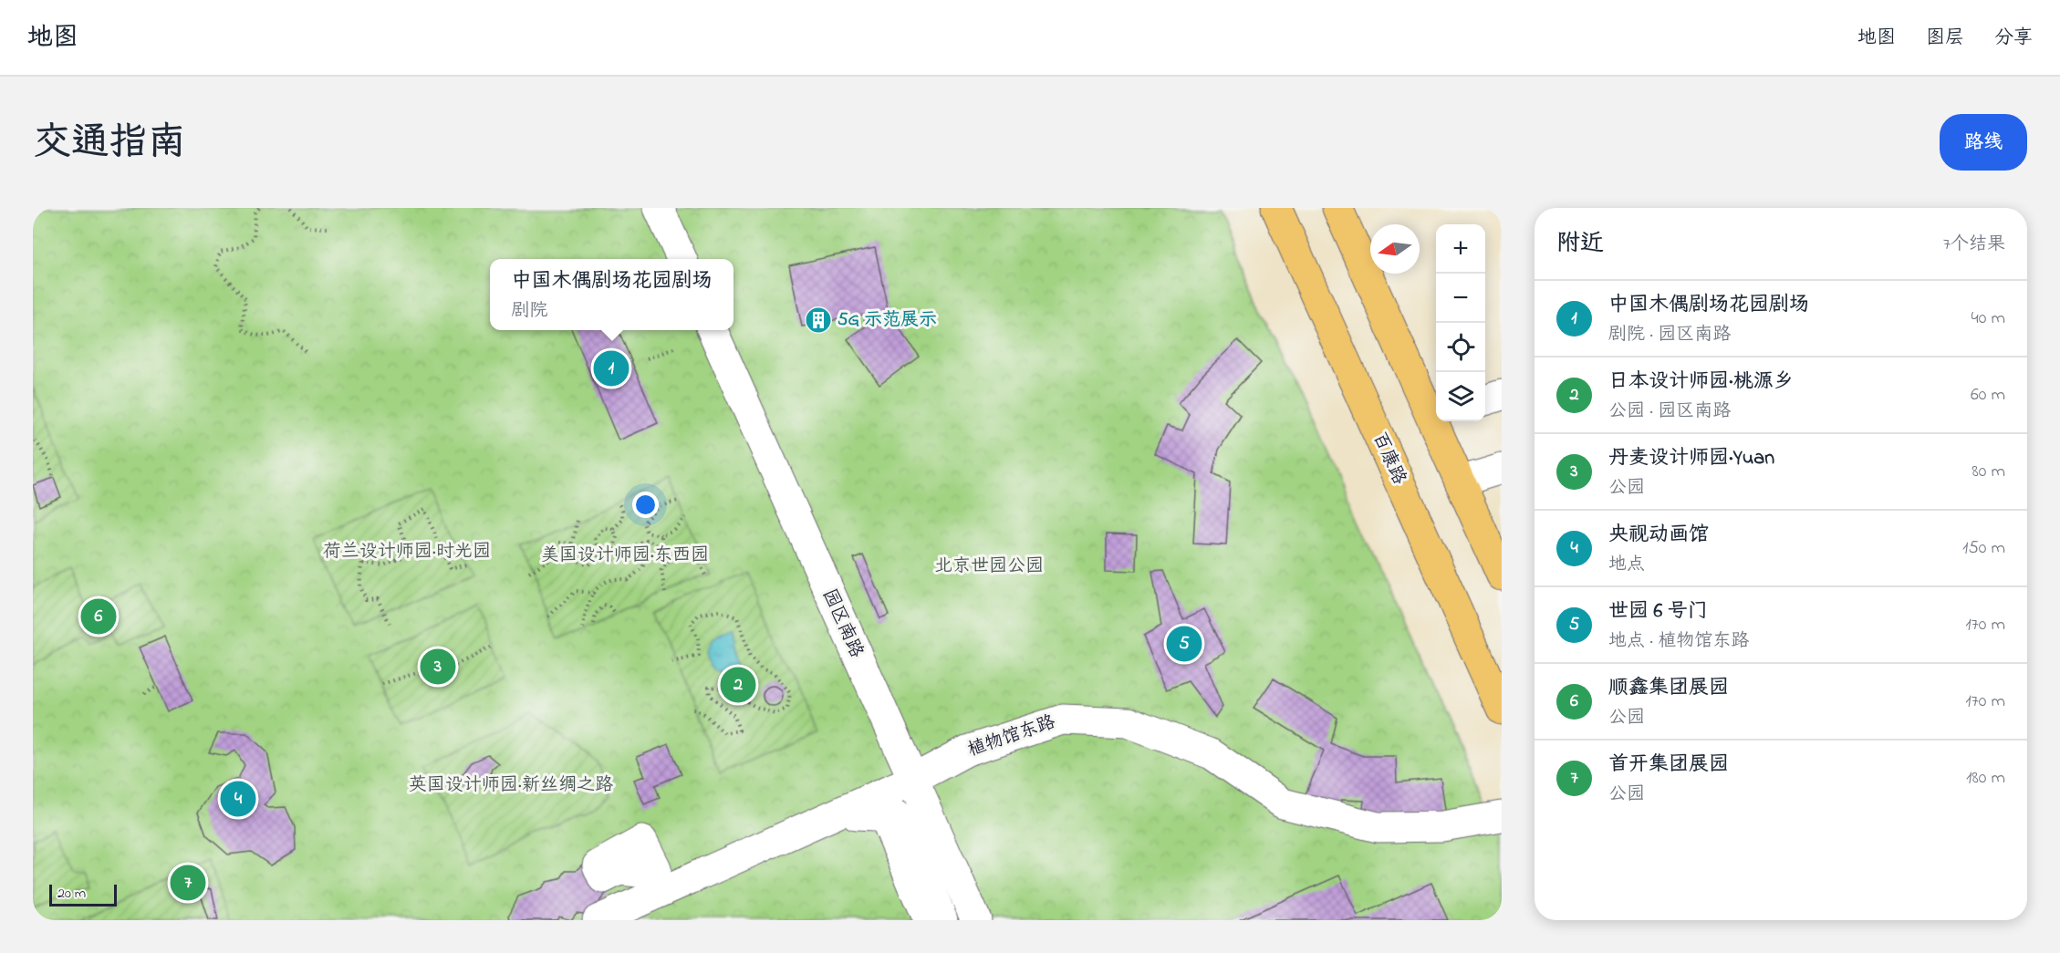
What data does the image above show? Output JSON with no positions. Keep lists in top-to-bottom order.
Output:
{
  "streets": {
    "main road": ["百康路"],
    "street": ["园区南路", "植物馆东路"]
  },
  "crossings": [
    ["园区南路", "植物馆东路"]
  ],
  "parks": [
    "荷兰设计师园·时光园",
    "美国设计师园·东西园",
    "北京世园公园",
    "英国设计师园·新丝绸之路"
  ],
  "places": {
    "building": ["5G 示范展示"]
  },
  "scale_bar": "20 m",
  "north": "left",
  "page": {
    "header": "地图",
    "nav": ["地图", "图层", "分享"],
    "title": "交通指南",
    "buttons": "路线",
    "heading": ["附近", "7个结果"],
    "map_buttons": ["+", "−"],
    "popup": ["中国木偶剧场花园剧场", "剧院"],
    "list": [
      {
        "mark": "1",
        "name": "中国木偶剧场花园剧场",
        "note": "剧院 · 园区南路",
        "value": "40 m"
      },
      {
        "mark": "2",
        "name": "日本设计师园·桃源乡",
        "note": "公园 · 园区南路",
        "value": "60 m"
      },
      {
        "mark": "3",
        "name": "丹麦设计师园·Yuan",
        "note": "公园",
        "value": "80 m"
      },
      {
        "mark": "4",
        "name": "央视动画馆",
        "note": "地点",
        "value": "150 m"
      },
      {
        "mark": "5",
        "name": "世园 6 号门",
        "note": "地点 · 植物馆东路",
        "value": "170 m"
      },
      {
        "mark": "6",
        "name": "顺鑫集团展园",
        "note": "公园",
        "value": "170 m"
      },
      {
        "mark": "7",
        "name": "首开集团展园",
        "note": "公园",
        "value": "180 m"
      }
    ],
    "pins": [
      "1",
      "6",
      "5",
      "3",
      "2",
      "4",
      "7"
    ],
    "scale": "20 m"
  }
}
